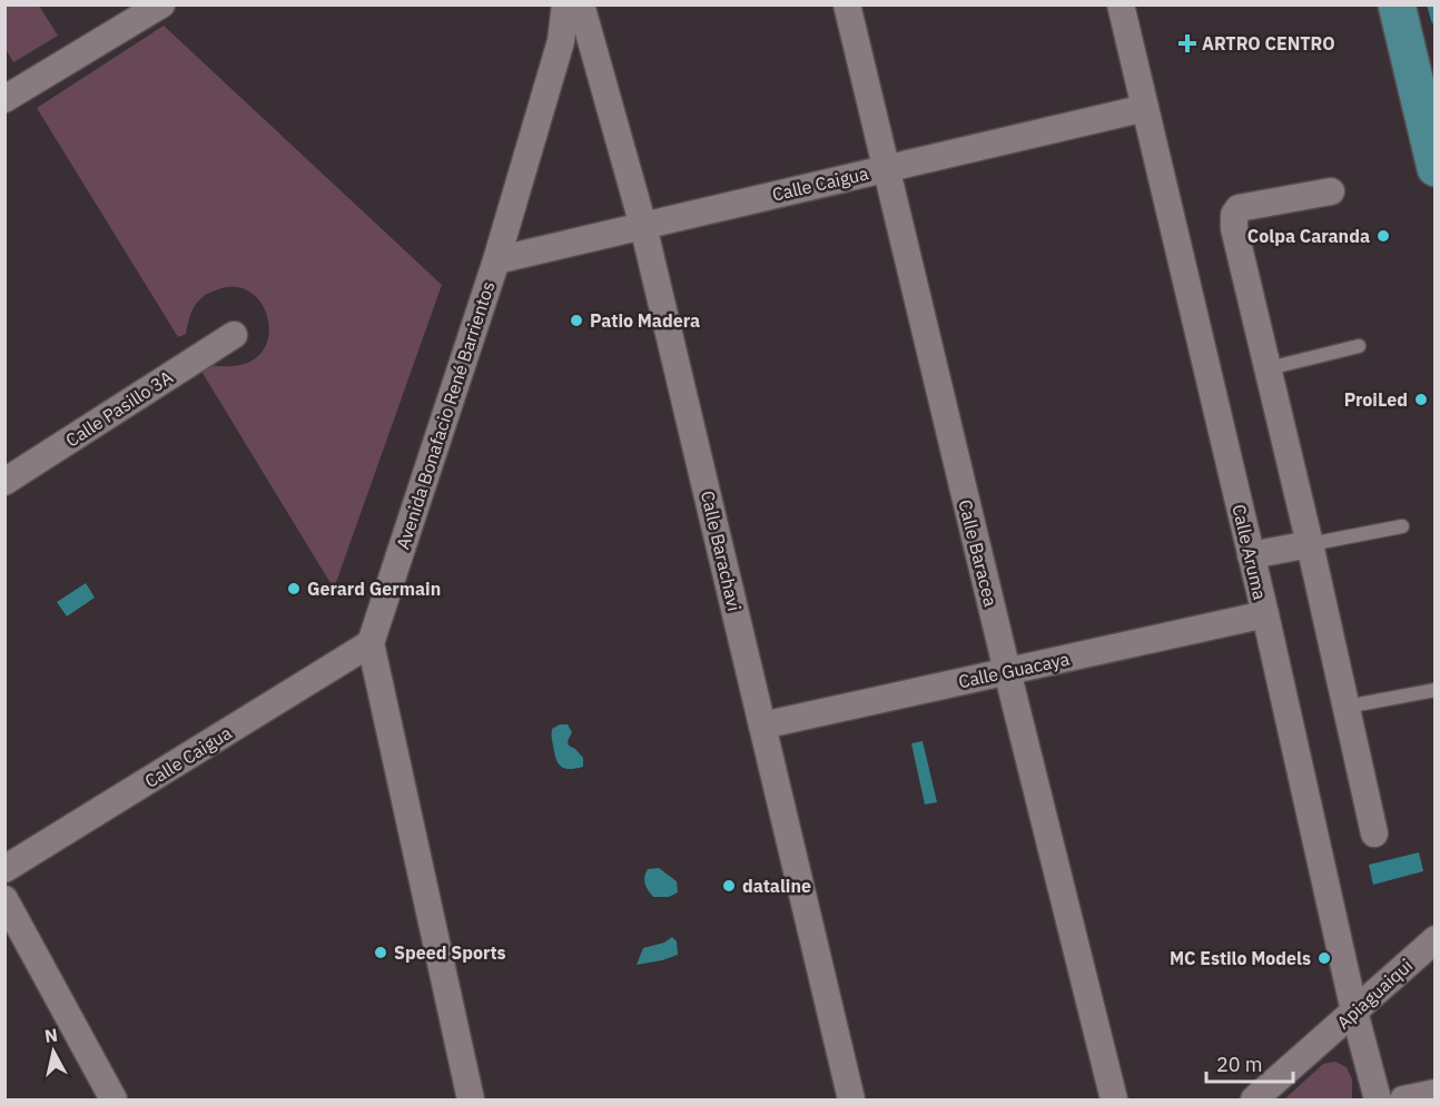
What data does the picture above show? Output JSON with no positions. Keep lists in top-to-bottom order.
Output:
{
  "streets": {
    "street": [
      "Calle Caigua",
      "Calle Pasillo 3A",
      "Avenida Bonafacio René Barrientos",
      "Calle Barachavi",
      "Calle Aruma",
      "Calle Baracea",
      "Calle Guacaya",
      "Apiaguaiqui"
    ]
  },
  "crossings": [
    ["Calle Caigua", "Avenida Bonafacio René Barrientos"],
    ["Calle Caigua", "Calle Barachavi"],
    ["Calle Caigua", "Calle Aruma"],
    ["Calle Caigua", "Calle Baracea"],
    ["Calle Barachavi", "Calle Guacaya"],
    ["Calle Aruma", "Calle Guacaya"],
    ["Calle Aruma", "Apiaguaiqui"],
    ["Calle Baracea", "Calle Guacaya"]
  ],
  "places": {
    "health": ["ARTRO CENTRO"],
    "other": [
      "Colpa Caranda",
      "Patio Madera",
      "ProiLed",
      "Gerard Germain",
      "dataline",
      "Speed Sports",
      "MC Estilo Models"
    ]
  },
  "scale_bar": "20 m",
  "north": "top"
}
